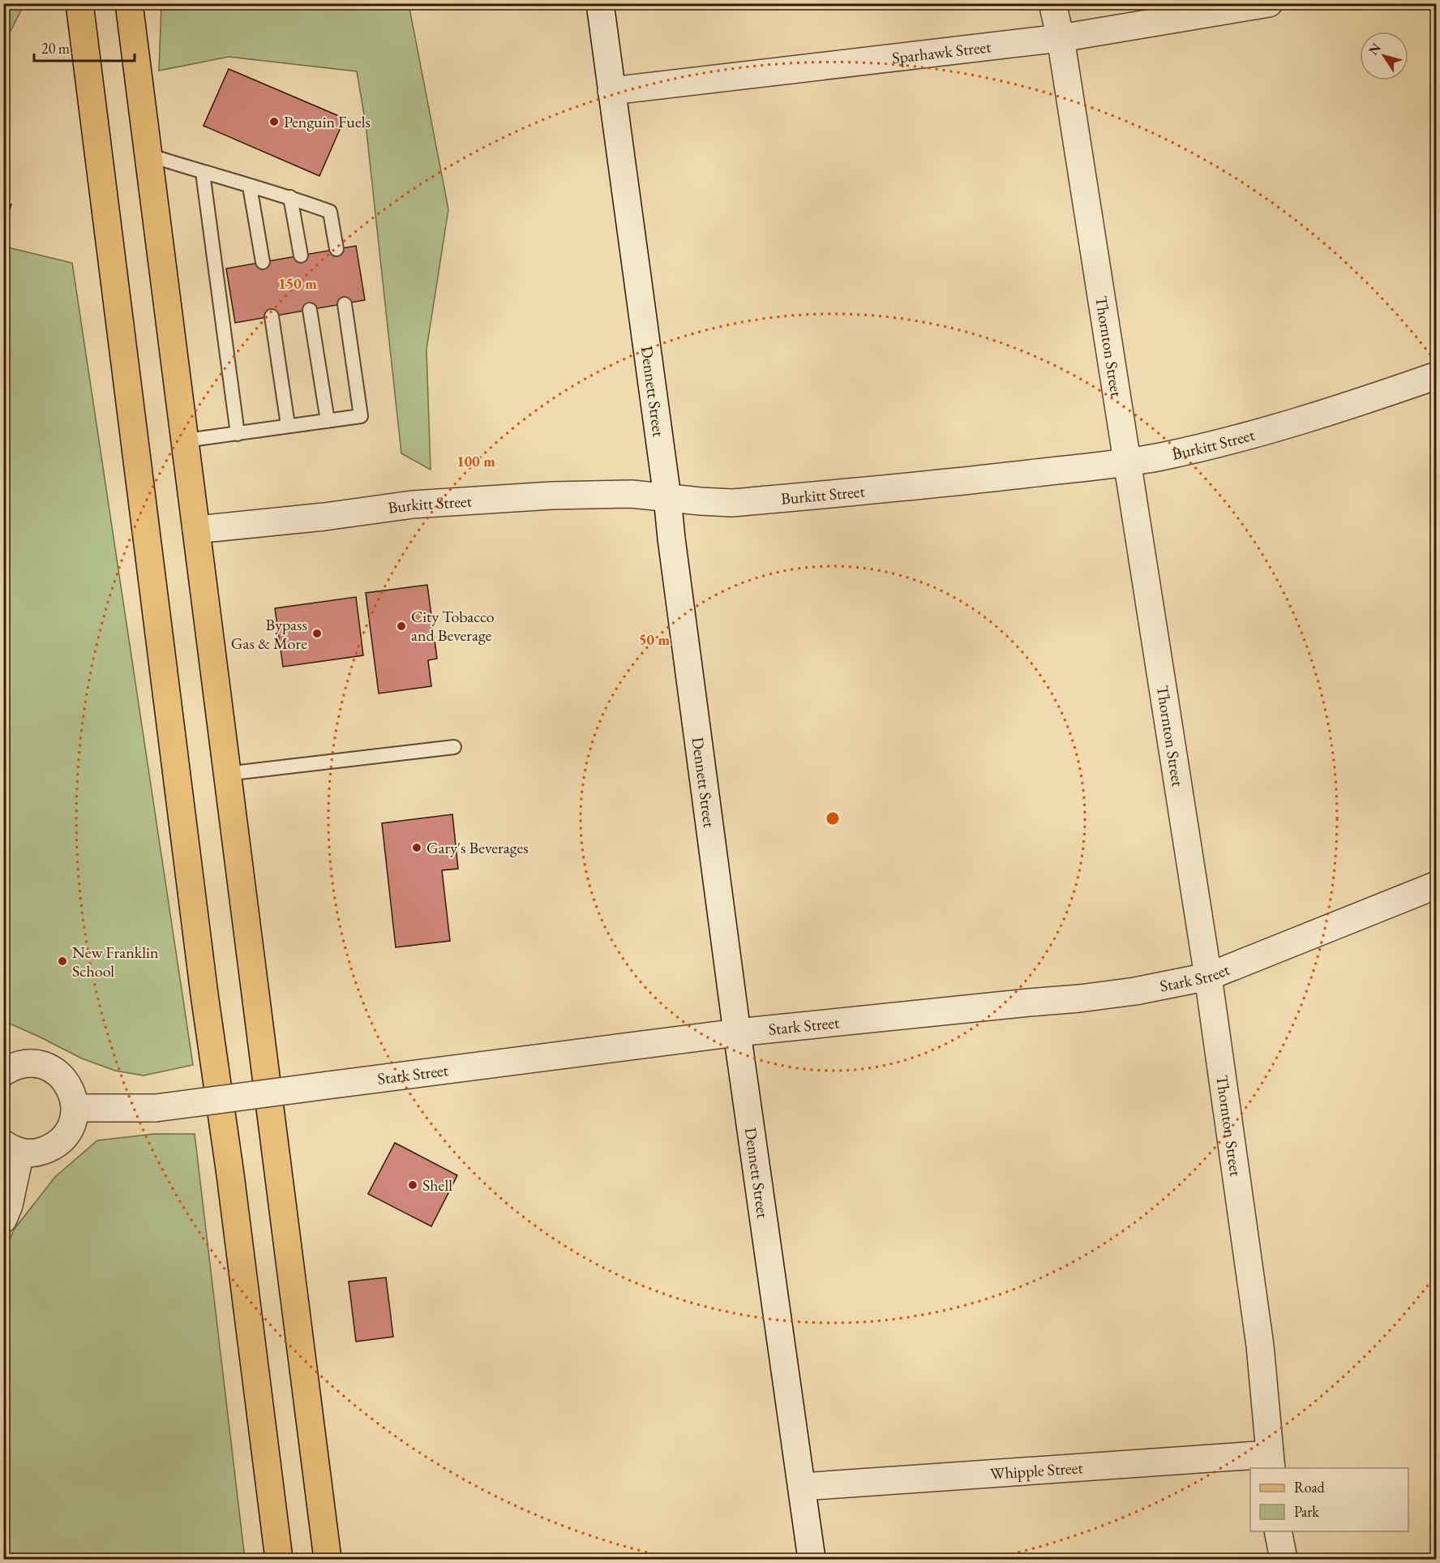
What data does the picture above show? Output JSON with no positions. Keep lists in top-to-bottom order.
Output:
{
  "streets": {
    "street": [
      "Sparhawk Street",
      "Thornton Street",
      "Dennett Street",
      "Burkitt Street",
      "Stark Street",
      "Whipple Street"
    ]
  },
  "crossings": [
    ["Sparhawk Street", "Thornton Street"],
    ["Sparhawk Street", "Dennett Street"],
    ["Thornton Street", "Burkitt Street"],
    ["Thornton Street", "Stark Street"],
    ["Thornton Street", "Whipple Street"],
    ["Dennett Street", "Burkitt Street"],
    ["Dennett Street", "Stark Street"],
    ["Dennett Street", "Whipple Street"]
  ],
  "places": [
    "Penguin Fuels",
    "City Tobacco and Beverage",
    "Bypass Gas & More",
    "Gary's Beverages",
    "New Franklin School",
    "Shell"
  ],
  "legend": ["Road", "Park"],
  "scale_bar": "20 m",
  "north": "top left",
  "rings": ["150 m", "100 m", "50 m"]
}
